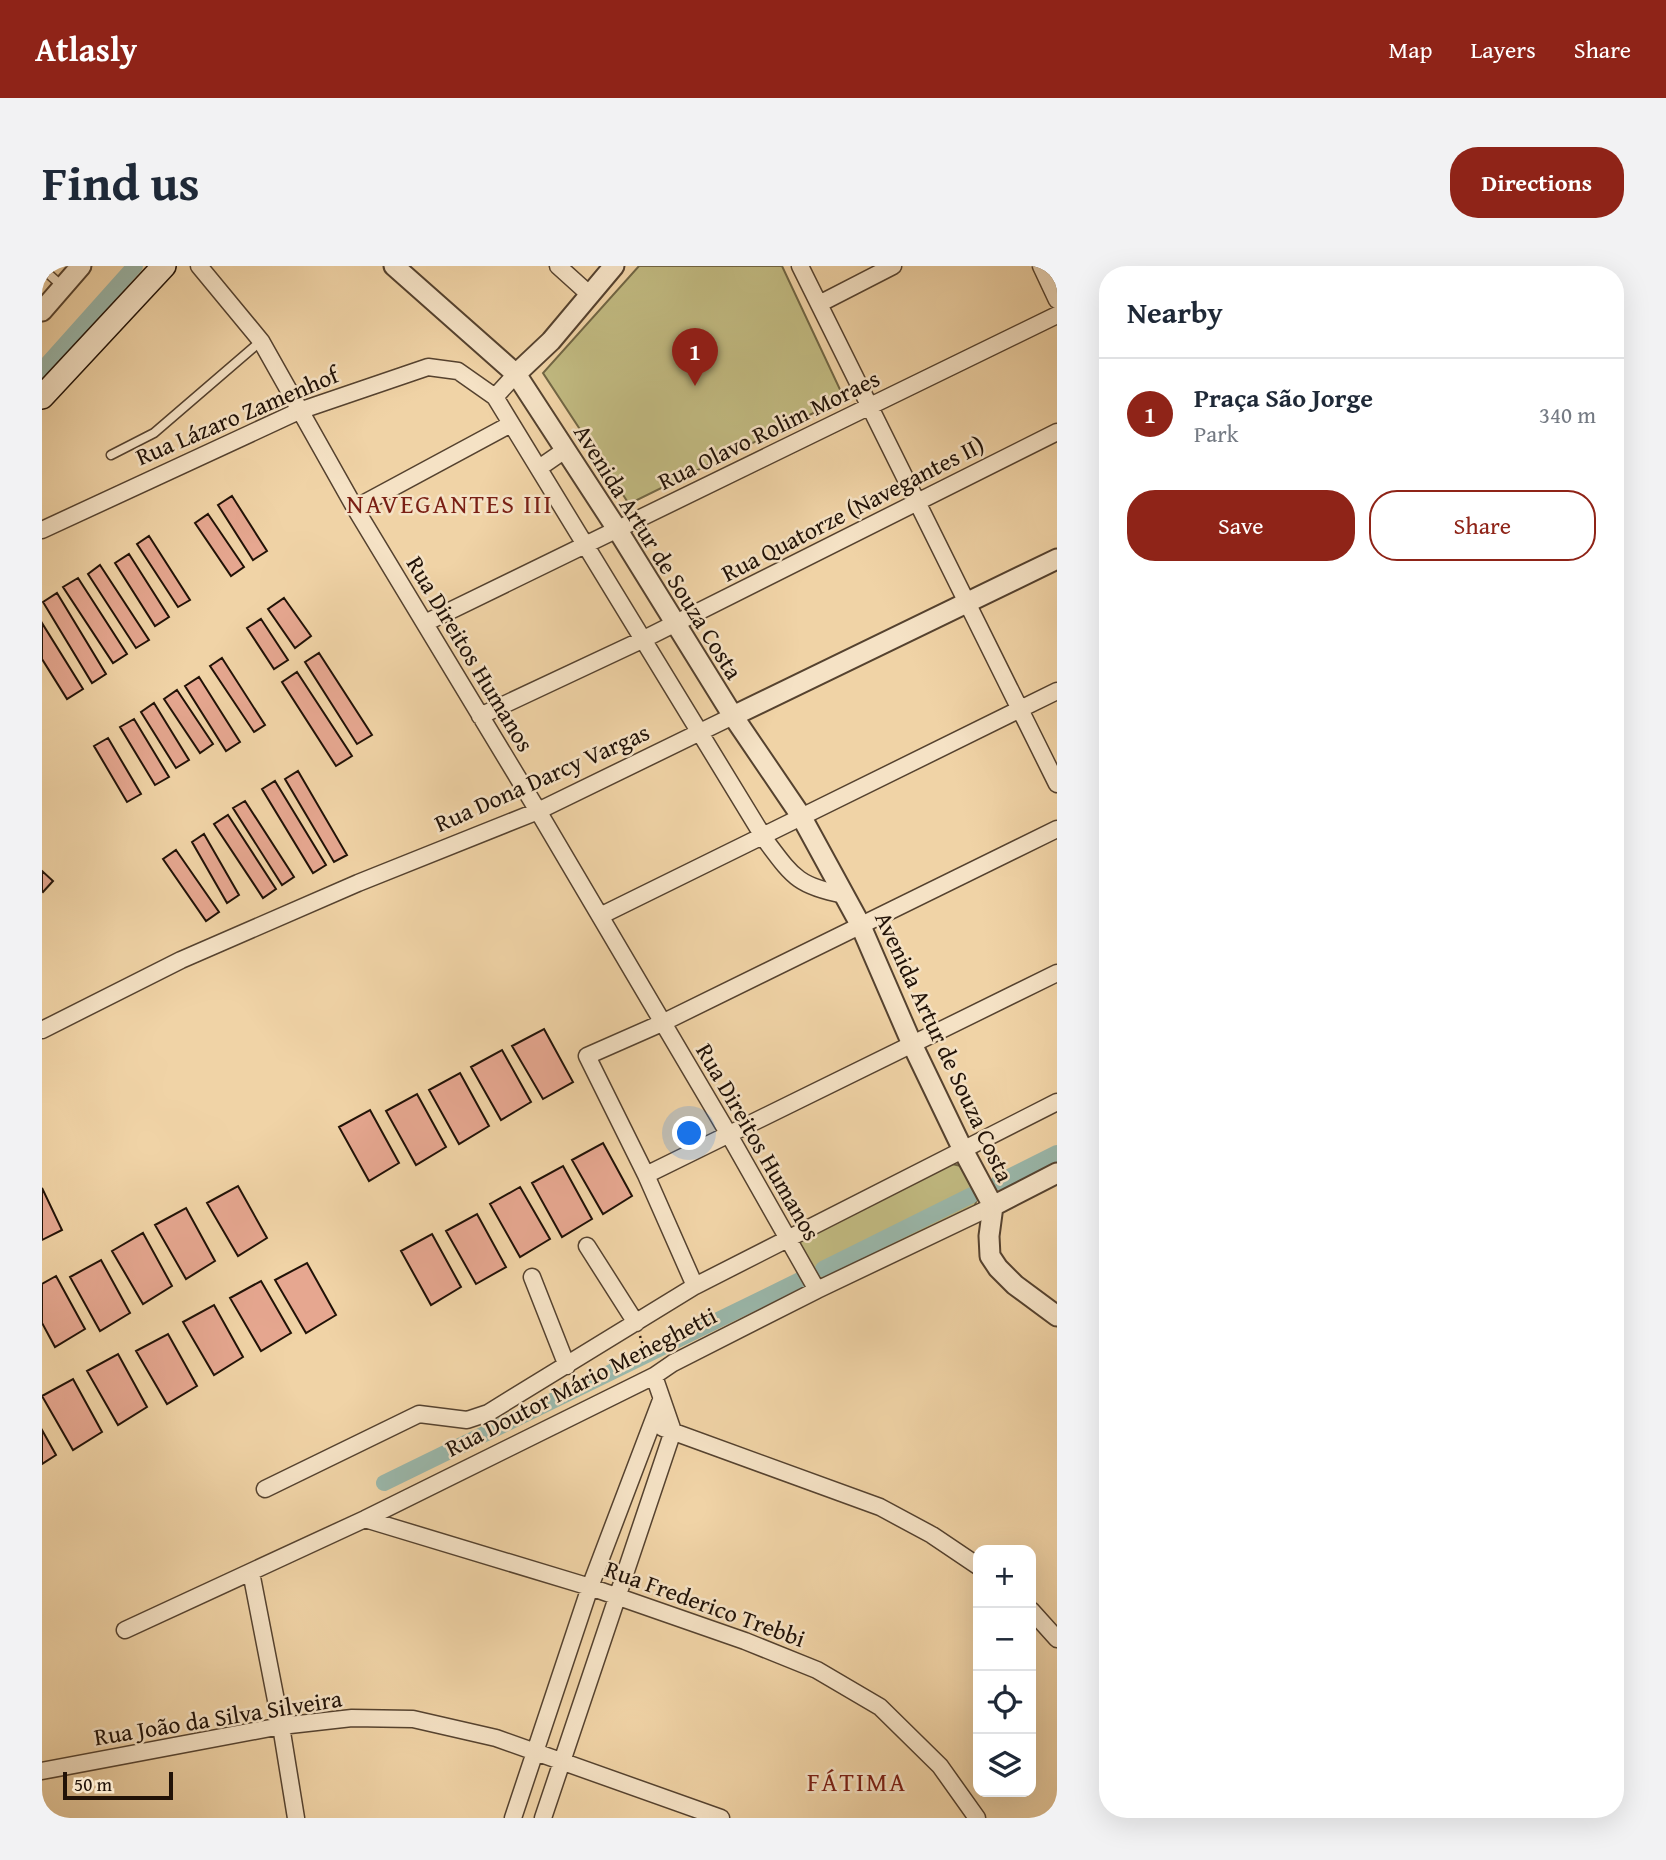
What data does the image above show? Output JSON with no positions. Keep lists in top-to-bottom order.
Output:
{
  "streets": {
    "street": [
      "Rua Lázaro Zamenhof",
      "Rua Olavo Rolim Moraes",
      "Rua Quatorze (Navegantes II)",
      "Avenida Artur de Souza Costa",
      "Rua Direitos Humanos",
      "Rua Dona Darcy Vargas",
      "Rua Doutor Mário Meneghetti",
      "Rua Frederico Trebbi",
      "Rua João da Silva Silveira"
    ]
  },
  "crossings": [
    ["Rua Lázaro Zamenhof", "Avenida Artur de Souza Costa"],
    ["Rua Lázaro Zamenhof", "Rua Direitos Humanos"],
    ["Rua Olavo Rolim Moraes", "Avenida Artur de Souza Costa"],
    ["Rua Olavo Rolim Moraes", "Rua Direitos Humanos"],
    ["Rua Quatorze (Navegantes II)", "Avenida Artur de Souza Costa"],
    ["Rua Quatorze (Navegantes II)", "Rua Direitos Humanos"],
    ["Avenida Artur de Souza Costa", "Rua Dona Darcy Vargas"],
    ["Avenida Artur de Souza Costa", "Rua Doutor Mário Meneghetti"],
    ["Rua Direitos Humanos", "Rua Dona Darcy Vargas"],
    ["Rua Direitos Humanos", "Rua Doutor Mário Meneghetti"],
    ["Rua Doutor Mário Meneghetti", "Rua Frederico Trebbi"]
  ],
  "districts": ["NAVEGANTES III", "FÁTIMA"],
  "scale_bar": "50 m",
  "page": {
    "header": "Atlasly",
    "nav": ["Map", "Layers", "Share"],
    "title": "Find us",
    "buttons": [
      "Directions",
      ["Save", "Share"]
    ],
    "heading": "Nearby",
    "pins": "1",
    "list": [
      {
        "mark": "1",
        "name": "Praça São Jorge",
        "note": "Park",
        "value": "340 m"
      }
    ],
    "map_buttons": ["+", "−"],
    "scale": "50 m"
  }
}
